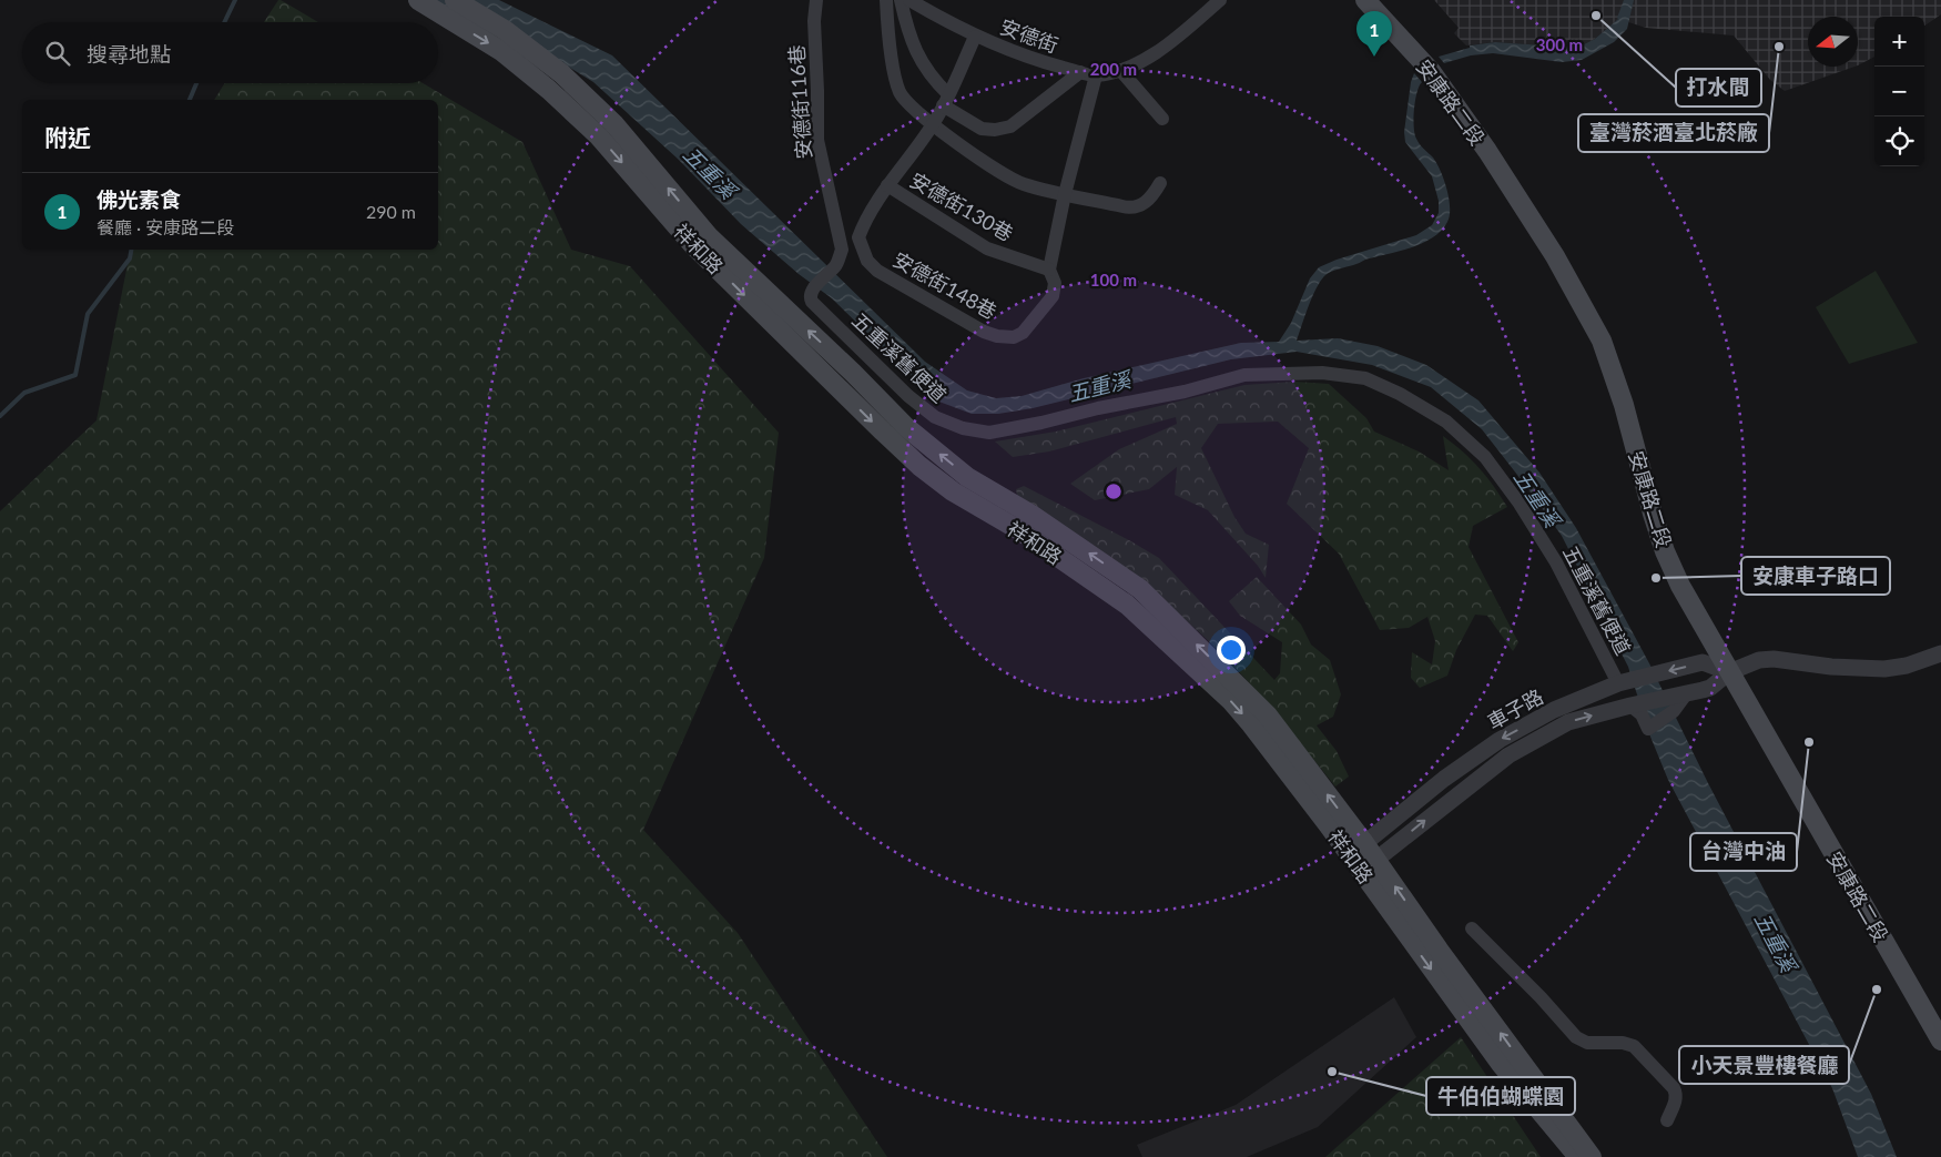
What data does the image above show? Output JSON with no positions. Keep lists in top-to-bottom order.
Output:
{
  "streets": {
    "main road": ["安康路二段", "祥和路"],
    "street": [
      "安德街",
      "安德街116巷",
      "安德街130巷",
      "安德街148巷",
      "五重溪舊便道",
      "車子路"
    ]
  },
  "crossings": [
    ["安德街", "安德街148巷"],
    ["安德街116巷", "五重溪舊便道"],
    ["安康路二段", "車子路"],
    ["安德街130巷", "安德街148巷"],
    ["祥和路", "車子路"],
    ["五重溪舊便道", "車子路"]
  ],
  "water": ["五重溪"],
  "places": [
    "打水間",
    "臺灣菸酒臺北菸廠",
    "安康車子路口",
    "台灣中油",
    "小天景豐樓餐廳",
    "牛伯伯蝴蝶園"
  ],
  "north": "left",
  "page": {
    "pins": "1",
    "map_buttons": ["+", "−"],
    "search": "搜尋地點",
    "heading": "附近",
    "list": [
      {
        "mark": "1",
        "name": "佛光素食",
        "note": "餐廳 · 安康路二段",
        "value": "290 m"
      }
    ]
  },
  "rings": ["300 m", "200 m", "100 m"]
}
